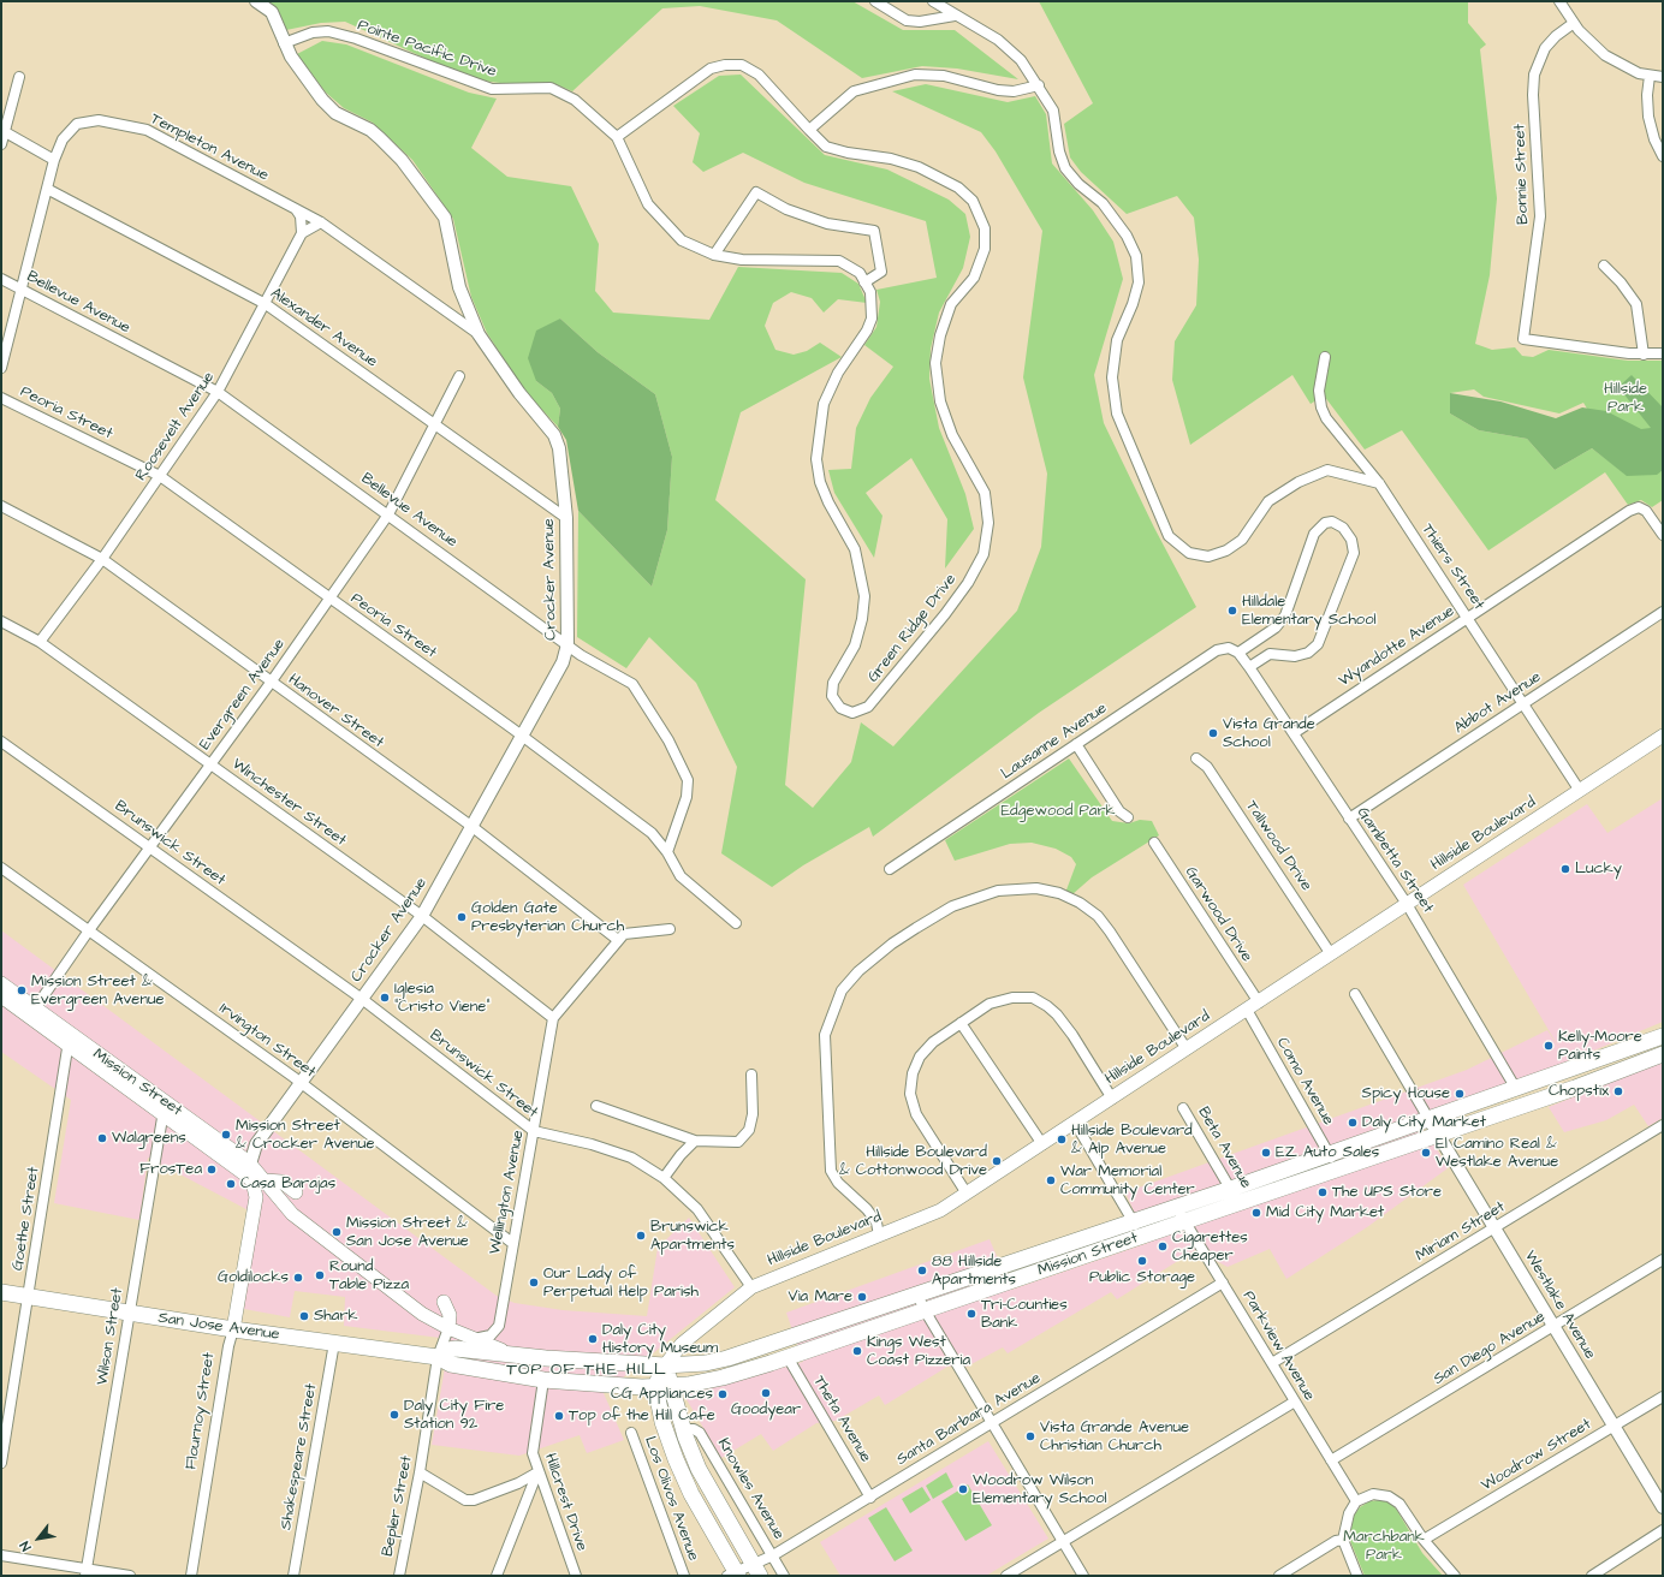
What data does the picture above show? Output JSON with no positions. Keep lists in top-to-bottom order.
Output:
{
  "streets": {
    "main road": [
      "Hillside Boulevard",
      "Mission Street",
      "San Jose Avenue",
      "Flournoy Street"
    ],
    "street": [
      "Pointe Pacific Drive",
      "Templeton Avenue",
      "Bonnie Street",
      "Bellevue Avenue",
      "Alexander Avenue",
      "Peoria Street",
      "Roosevelt Avenue",
      "Thiers Street",
      "Crocker Avenue",
      "Green Ridge Drive",
      "Wyandotte Avenue",
      "Evergreen Avenue",
      "Abbot Avenue",
      "Hanover Street",
      "Lausanne Avenue",
      "Winchester Street",
      "Brunswick Street",
      "Tallwood Drive",
      "Gambetta Street",
      "Garwood Drive",
      "Irvington Street",
      "Como Avenue",
      "Beta Avenue",
      "Wellington Avenue",
      "Goethe Street",
      "Miriam Street",
      "Westlake Avenue",
      "Wilson Street",
      "Parkview Avenue",
      "San Diego Avenue",
      "Theta Avenue",
      "Santa Barbara Avenue",
      "Woodrow Street",
      "Shakespeare Street",
      "Knowles Avenue",
      "Los Olivos Avenue",
      "Hillcrest Drive",
      "Bepler Street"
    ]
  },
  "crossings": [
    ["Pointe Pacific Drive", "Crocker Avenue"],
    ["Pointe Pacific Drive", "Green Ridge Drive"],
    ["Templeton Avenue", "Bellevue Avenue"],
    ["Templeton Avenue", "Alexander Avenue"],
    ["Templeton Avenue", "Crocker Avenue"],
    ["Bellevue Avenue", "Peoria Street"],
    ["Bellevue Avenue", "Roosevelt Avenue"],
    ["Bellevue Avenue", "Crocker Avenue"],
    ["Bellevue Avenue", "Evergreen Avenue"],
    ["Alexander Avenue", "Roosevelt Avenue"],
    ["Alexander Avenue", "Crocker Avenue"],
    ["Alexander Avenue", "Evergreen Avenue"],
    ["Peoria Street", "Roosevelt Avenue"],
    ["Peoria Street", "Crocker Avenue"],
    ["Peoria Street", "Evergreen Avenue"],
    ["Roosevelt Avenue", "Hanover Street"],
    ["Roosevelt Avenue", "Winchester Street"],
    ["Thiers Street", "Wyandotte Avenue"],
    ["Thiers Street", "Abbot Avenue"],
    ["Thiers Street", "Hillside Boulevard"],
    ["Crocker Avenue", "Hanover Street"],
    ["Crocker Avenue", "Winchester Street"],
    ["Crocker Avenue", "Brunswick Street"],
    ["Crocker Avenue", "Irvington Street"],
    ["Crocker Avenue", "Mission Street"],
    ["Wyandotte Avenue", "Gambetta Street"],
    ["Evergreen Avenue", "Hanover Street"],
    ["Evergreen Avenue", "Winchester Street"],
    ["Evergreen Avenue", "Brunswick Street"],
    ["Evergreen Avenue", "Irvington Street"],
    ["Evergreen Avenue", "Mission Street"],
    ["Abbot Avenue", "Gambetta Street"],
    ["Lausanne Avenue", "Gambetta Street"],
    ["Winchester Street", "Wellington Avenue"],
    ["Hillside Boulevard", "Brunswick Street"],
    ["Hillside Boulevard", "Tallwood Drive"],
    ["Hillside Boulevard", "Gambetta Street"],
    ["Hillside Boulevard", "Garwood Drive"],
    ["Hillside Boulevard", "Como Avenue"],
    ["Hillside Boulevard", "Mission Street"],
    ["Brunswick Street", "Wellington Avenue"],
    ["Gambetta Street", "Mission Street"],
    ["Irvington Street", "Wellington Avenue"],
    ["Como Avenue", "Mission Street"],
    ["Mission Street", "Beta Avenue"],
    ["Mission Street", "Wellington Avenue"],
    ["Mission Street", "Goethe Street"],
    ["Mission Street", "Westlake Avenue"],
    ["Mission Street", "San Jose Avenue"],
    ["Mission Street", "Wilson Street"],
    ["Mission Street", "Parkview Avenue"],
    ["Mission Street", "Theta Avenue"],
    ["Mission Street", "Hillcrest Drive"],
    ["Mission Street", "Bepler Street"],
    ["Goethe Street", "San Jose Avenue"],
    ["Miriam Street", "Westlake Avenue"],
    ["Miriam Street", "Parkview Avenue"],
    ["Westlake Avenue", "San Diego Avenue"],
    ["Westlake Avenue", "Woodrow Street"],
    ["San Jose Avenue", "Wilson Street"],
    ["San Jose Avenue", "Flournoy Street"],
    ["San Jose Avenue", "Shakespeare Street"],
    ["San Jose Avenue", "Bepler Street"],
    ["Parkview Avenue", "San Diego Avenue"],
    ["Parkview Avenue", "Santa Barbara Avenue"],
    ["Theta Avenue", "Santa Barbara Avenue"],
    ["Santa Barbara Avenue", "Knowles Avenue"]
  ],
  "districts": ["TOP OF THE HILL"],
  "parks": ["Hillside Park", "Edgewood Park", "Marchbank Park"],
  "places": [
    "Hilldale Elementary School",
    "Vista Grande School",
    "Lucky",
    "Golden Gate Presbyterian Church",
    "Mission Street & Evergreen Avenue",
    "Iglesia \"Cristo Viene\"",
    "Kelly-Moore Paints",
    "Chopstix",
    "Spicy House",
    "Daly City Market",
    "Mission Street & Crocker Avenue",
    "Walgreens",
    "Hillside Boulevard & Alp Avenue",
    "EZ Auto Sales",
    "El Camino Real & Westlake Avenue",
    "Hillside Boulevard & Cottonwood Drive",
    "FrosTea",
    "War Memorial Community Center",
    "Casa Barajas",
    "The UPS Store",
    "Mid City Market",
    "Mission Street & San Jose Avenue",
    "Brunswick Apartments",
    "Cigarettes Cheaper",
    "Public Storage",
    "88 Hillside Apartments",
    "Round Table Pizza",
    "Goldilocks",
    "Our Lady of Perpetual Help Parish",
    "Via Mare",
    "Tri-Counties Bank",
    "Shark",
    "Daly City History Museum",
    "Kings West Coast Pizzeria",
    "Goodyear",
    "CG Appliances",
    "Daly City Fire Station 92",
    "Top of the Hill Cafe",
    "Vista Grande Avenue Christian Church",
    "Woodrow Wilson Elementary School"
  ],
  "north": "bottom left"
}
